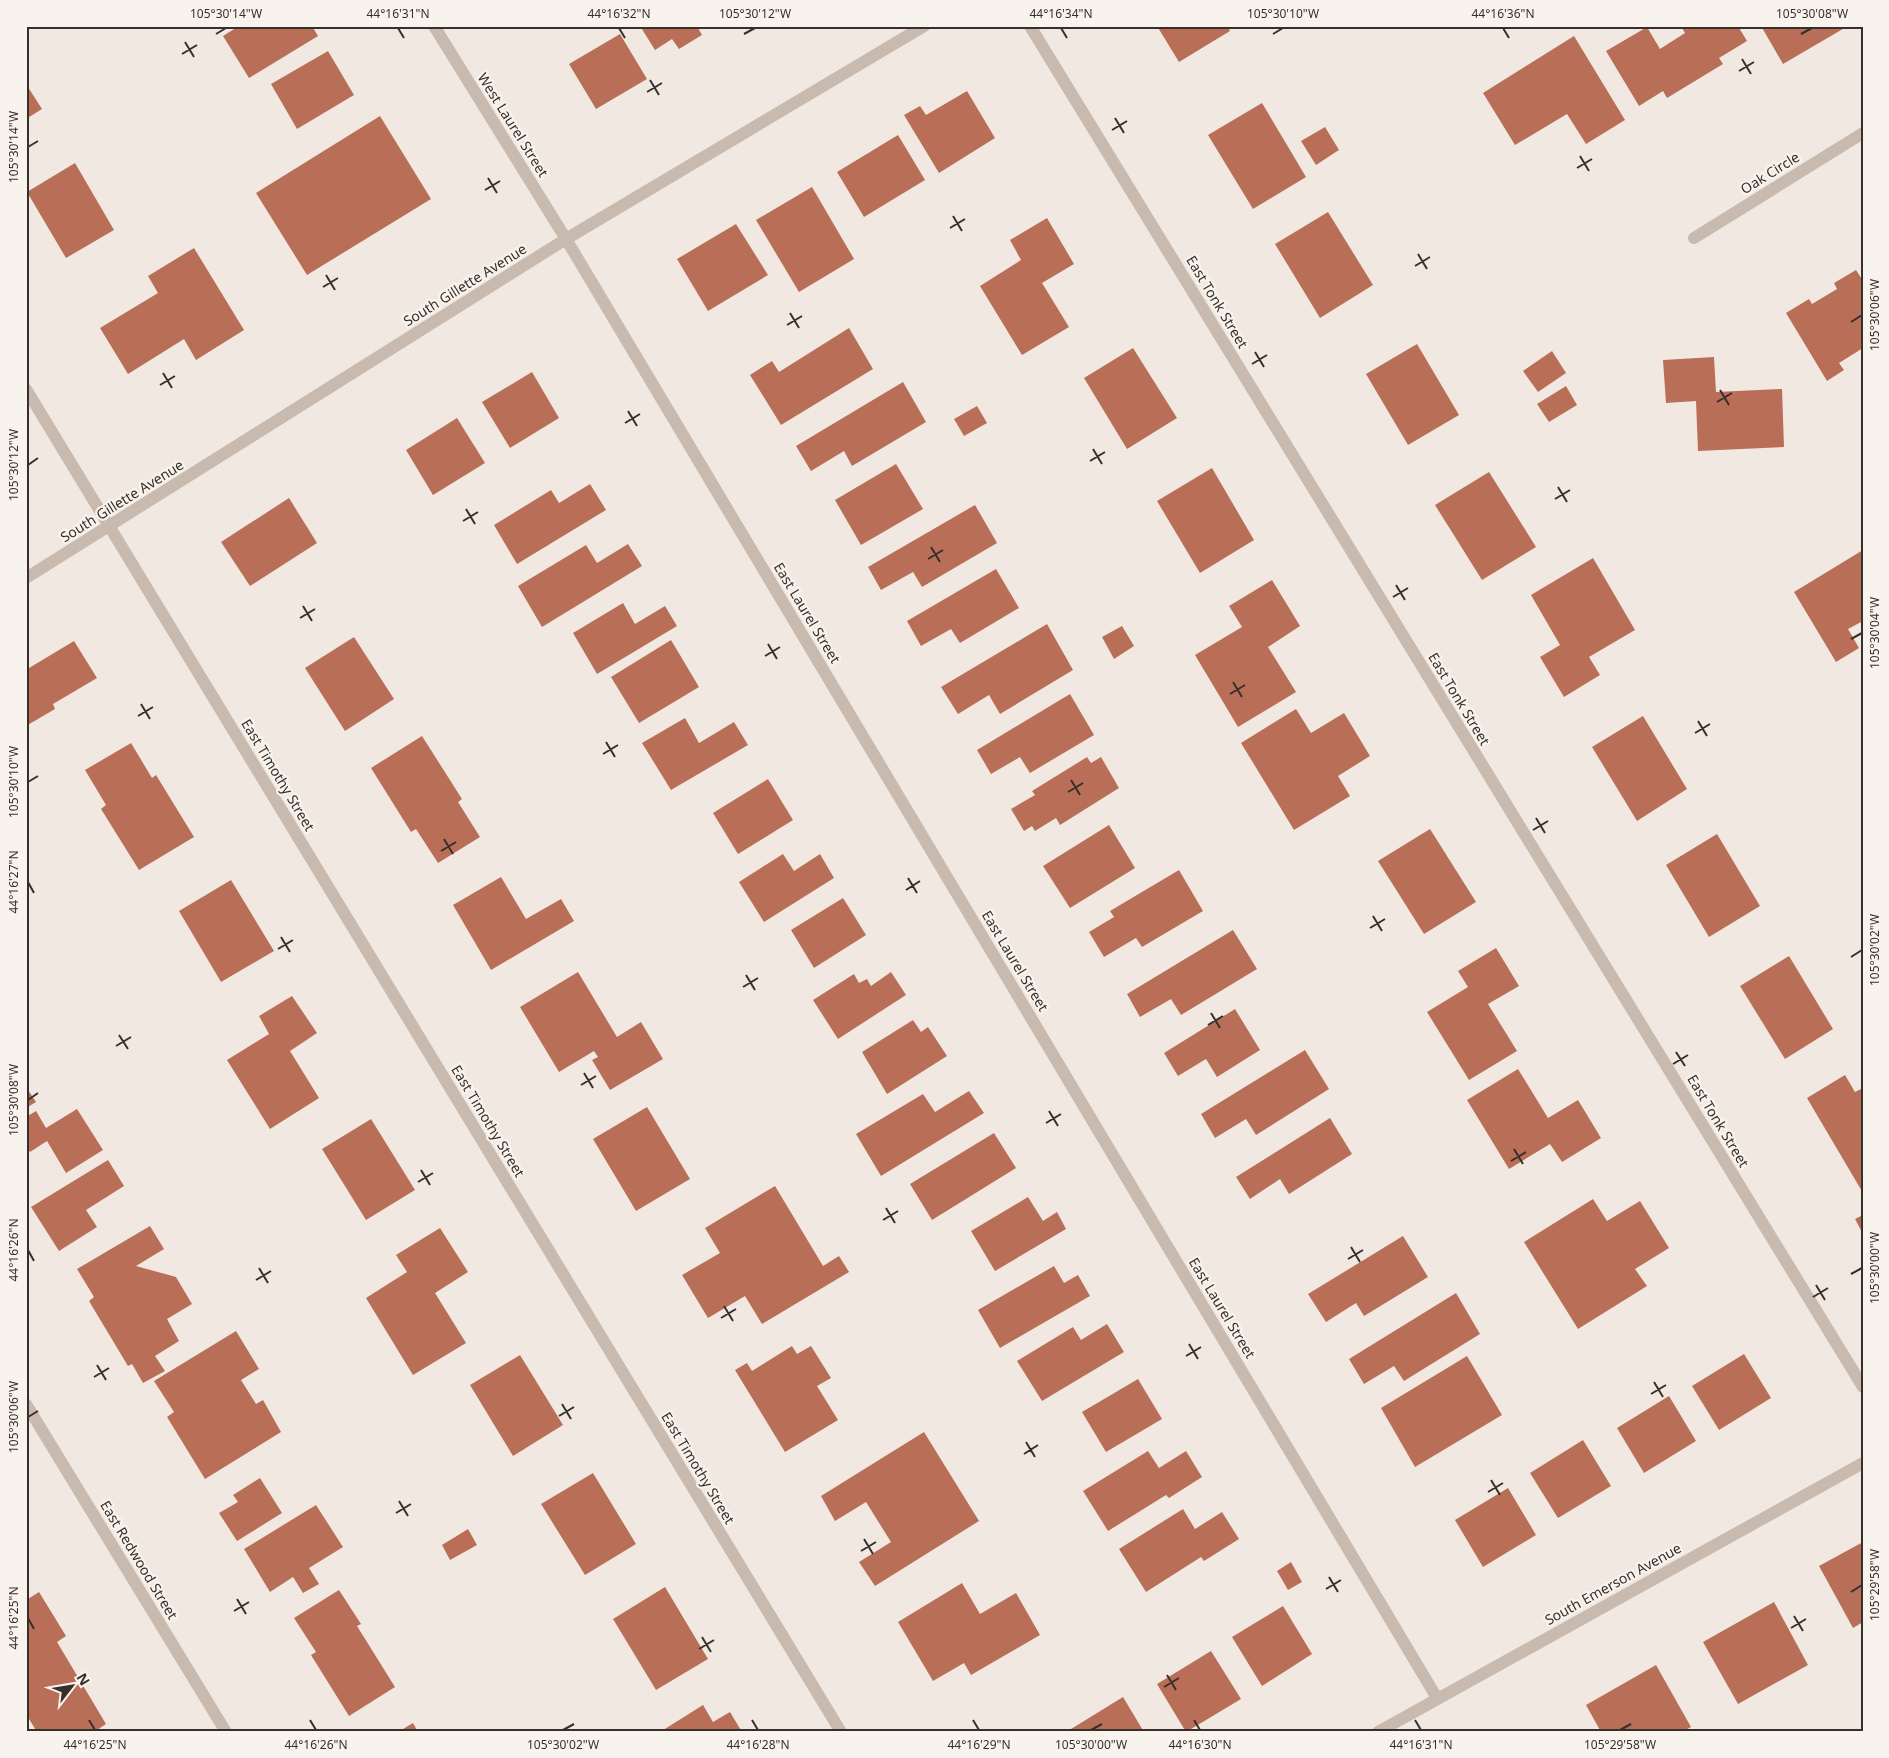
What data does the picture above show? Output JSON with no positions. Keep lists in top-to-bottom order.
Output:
{
  "streets": {
    "street": [
      "West Laurel Street",
      "Oak Circle",
      "South Gillette Avenue",
      "East Tonk Street",
      "East Laurel Street",
      "East Timothy Street",
      "East Redwood Street",
      "South Emerson Avenue"
    ]
  },
  "crossings": [
    ["West Laurel Street", "South Gillette Avenue"],
    ["West Laurel Street", "East Laurel Street"],
    ["South Gillette Avenue", "East Laurel Street"],
    ["South Gillette Avenue", "East Timothy Street"],
    ["East Laurel Street", "South Emerson Avenue"]
  ],
  "north": "top right",
  "coordinates": [
    "105°30'14\"W",
    "44°16'31\"N",
    "44°16'32\"N",
    "105°30'12\"W",
    "44°16'34\"N",
    "105°30'10\"W",
    "44°16'36\"N",
    "105°30'08\"W",
    "105°30'06\"W",
    "105°30'04\"W",
    "44°16'27\"N",
    "105°30'02\"W",
    "44°16'26\"N",
    "105°30'00\"W",
    "105°29'58\"W",
    "44°16'25\"N",
    "44°16'28\"N",
    "44°16'29\"N",
    "44°16'30\"N"
  ]
}
